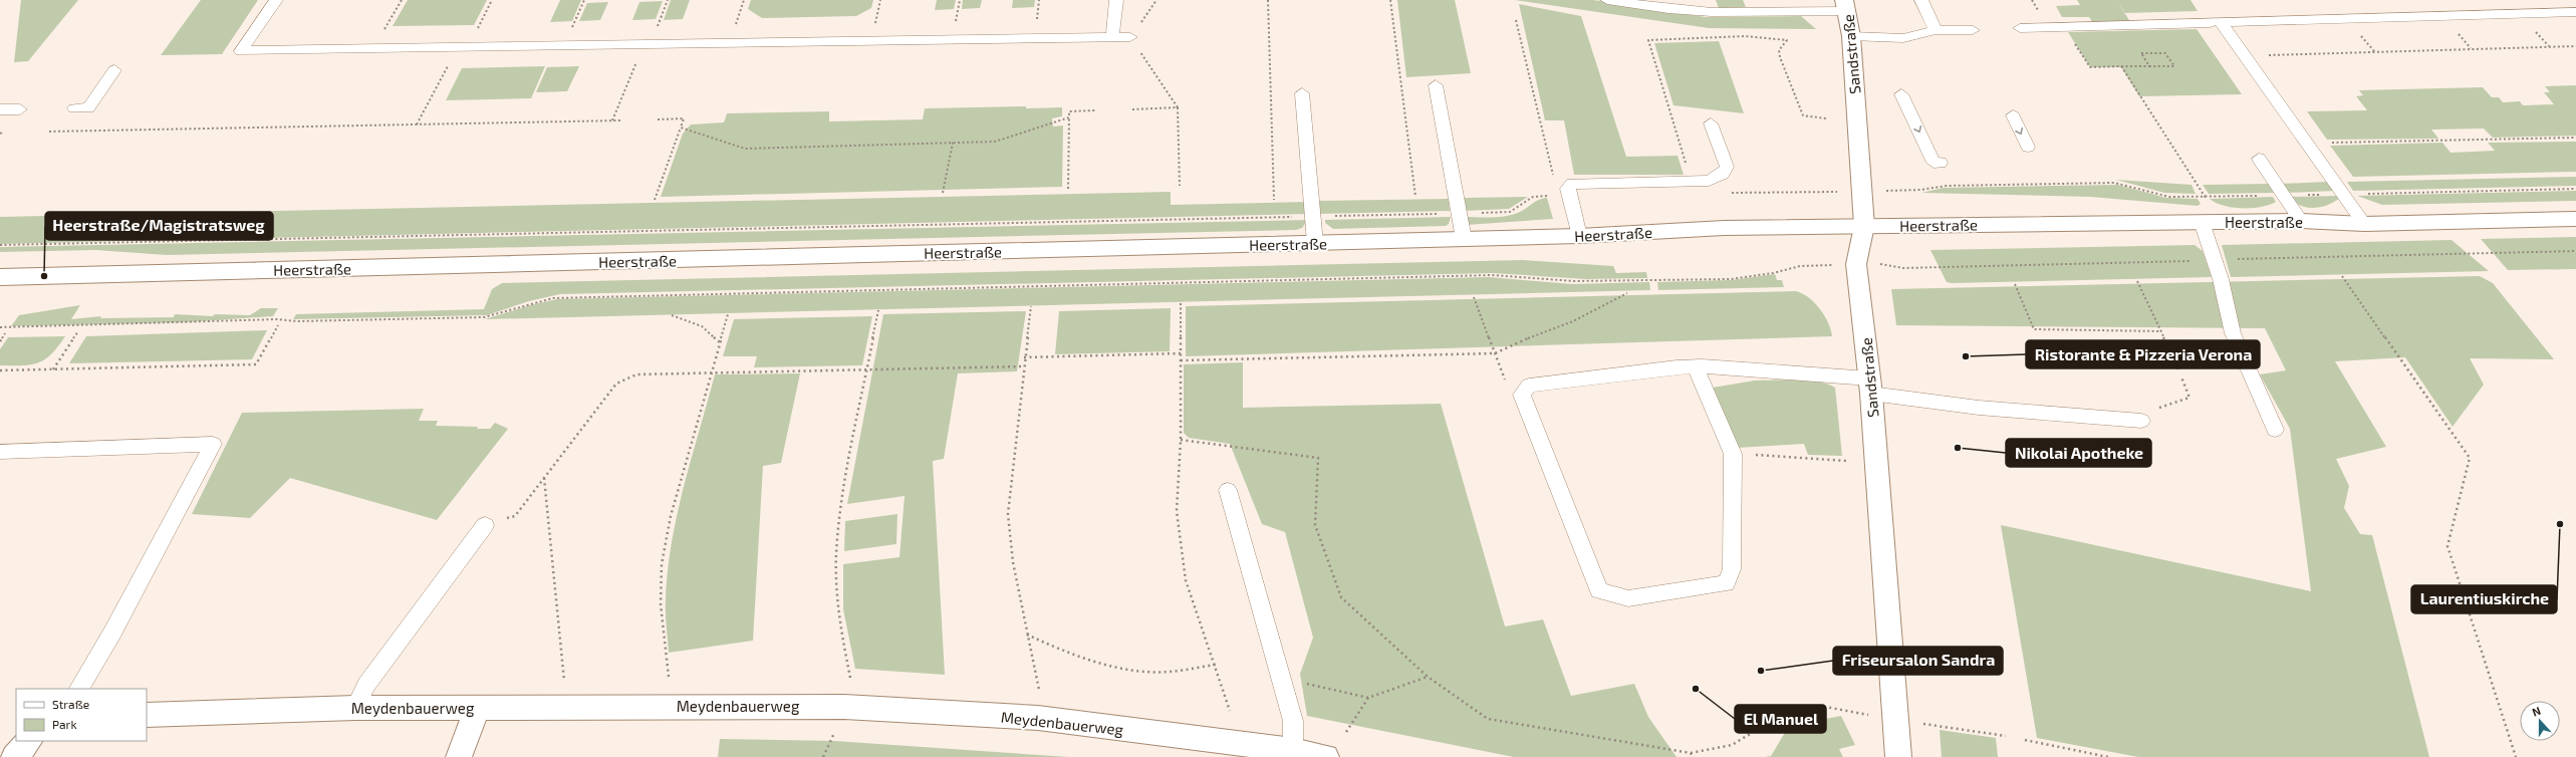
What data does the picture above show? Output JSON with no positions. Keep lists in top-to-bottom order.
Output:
{
  "streets": {
    "main road": ["Sandstraße", "Heerstraße", "Meydenbauerweg"]
  },
  "crossings": [
    ["Sandstraße", "Heerstraße"]
  ],
  "places": [
    "Heerstraße/Magistratsweg",
    "Ristorante & Pizzeria Verona",
    "Nikolai Apotheke",
    "Laurentiuskirche",
    "Friseursalon Sandra",
    "El Manuel"
  ],
  "legend": ["Straße", "Park"],
  "north": "top"
}
